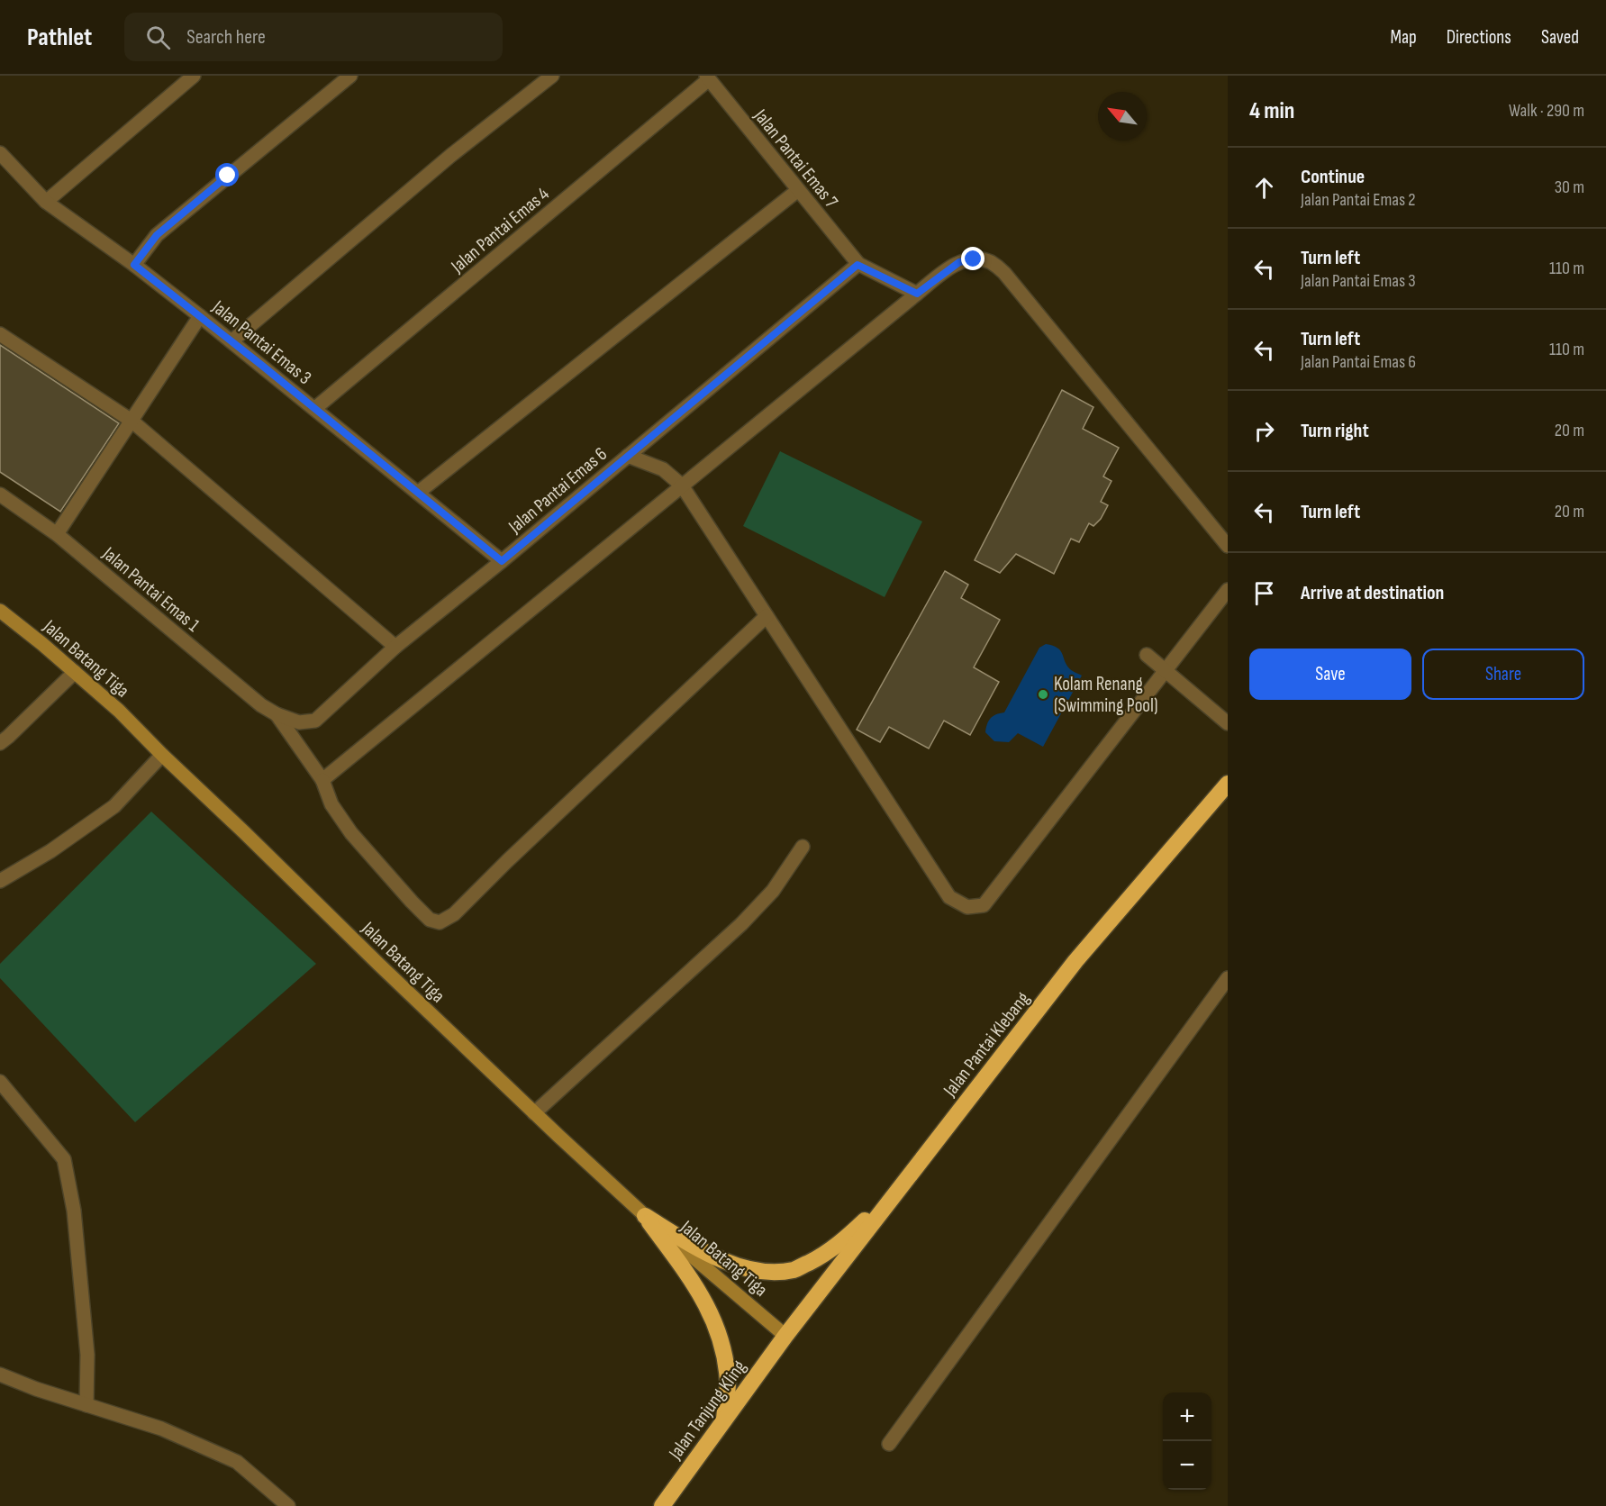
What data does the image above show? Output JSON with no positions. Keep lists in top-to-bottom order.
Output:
{
  "streets": {
    "highway": ["Jalan Pantai Klebang", "Jalan Tanjung Kling"],
    "main road": ["Jalan Batang Tiga"],
    "street": [
      "Jalan Pantai Emas 7",
      "Jalan Pantai Emas 4",
      "Jalan Pantai Emas 3",
      "Jalan Pantai Emas 6",
      "Jalan Pantai Emas 1"
    ]
  },
  "crossings": [
    ["Jalan Pantai Emas 7", "Jalan Pantai Emas 4"],
    ["Jalan Pantai Emas 7", "Jalan Pantai Emas 6"],
    ["Jalan Pantai Emas 4", "Jalan Pantai Emas 3"],
    ["Jalan Pantai Emas 3", "Jalan Pantai Emas 6"],
    ["Jalan Pantai Emas 6", "Jalan Pantai Emas 1"],
    ["Jalan Batang Tiga", "Jalan Pantai Klebang"],
    ["Jalan Batang Tiga", "Jalan Tanjung Kling"],
    ["Jalan Pantai Klebang", "Jalan Tanjung Kling"]
  ],
  "places": ["Kolam Renang (Swimming Pool)"],
  "north": "top left",
  "page": {
    "header": "Pathlet",
    "search": "Search here",
    "nav": ["Map", "Directions", "Saved"],
    "heading": ["4 min", "Walk · 290 m"],
    "list": [
      ["Continue", "Jalan Pantai Emas 2", "30 m"],
      ["Turn left", "Jalan Pantai Emas 3", "110 m"],
      ["Turn left", "Jalan Pantai Emas 6", "110 m"],
      ["Turn right", "20 m"],
      ["Turn left", "20 m"],
      "Arrive at destination"
    ],
    "buttons": ["Save", "Share"],
    "map_buttons": ["+", "−"]
  }
}
